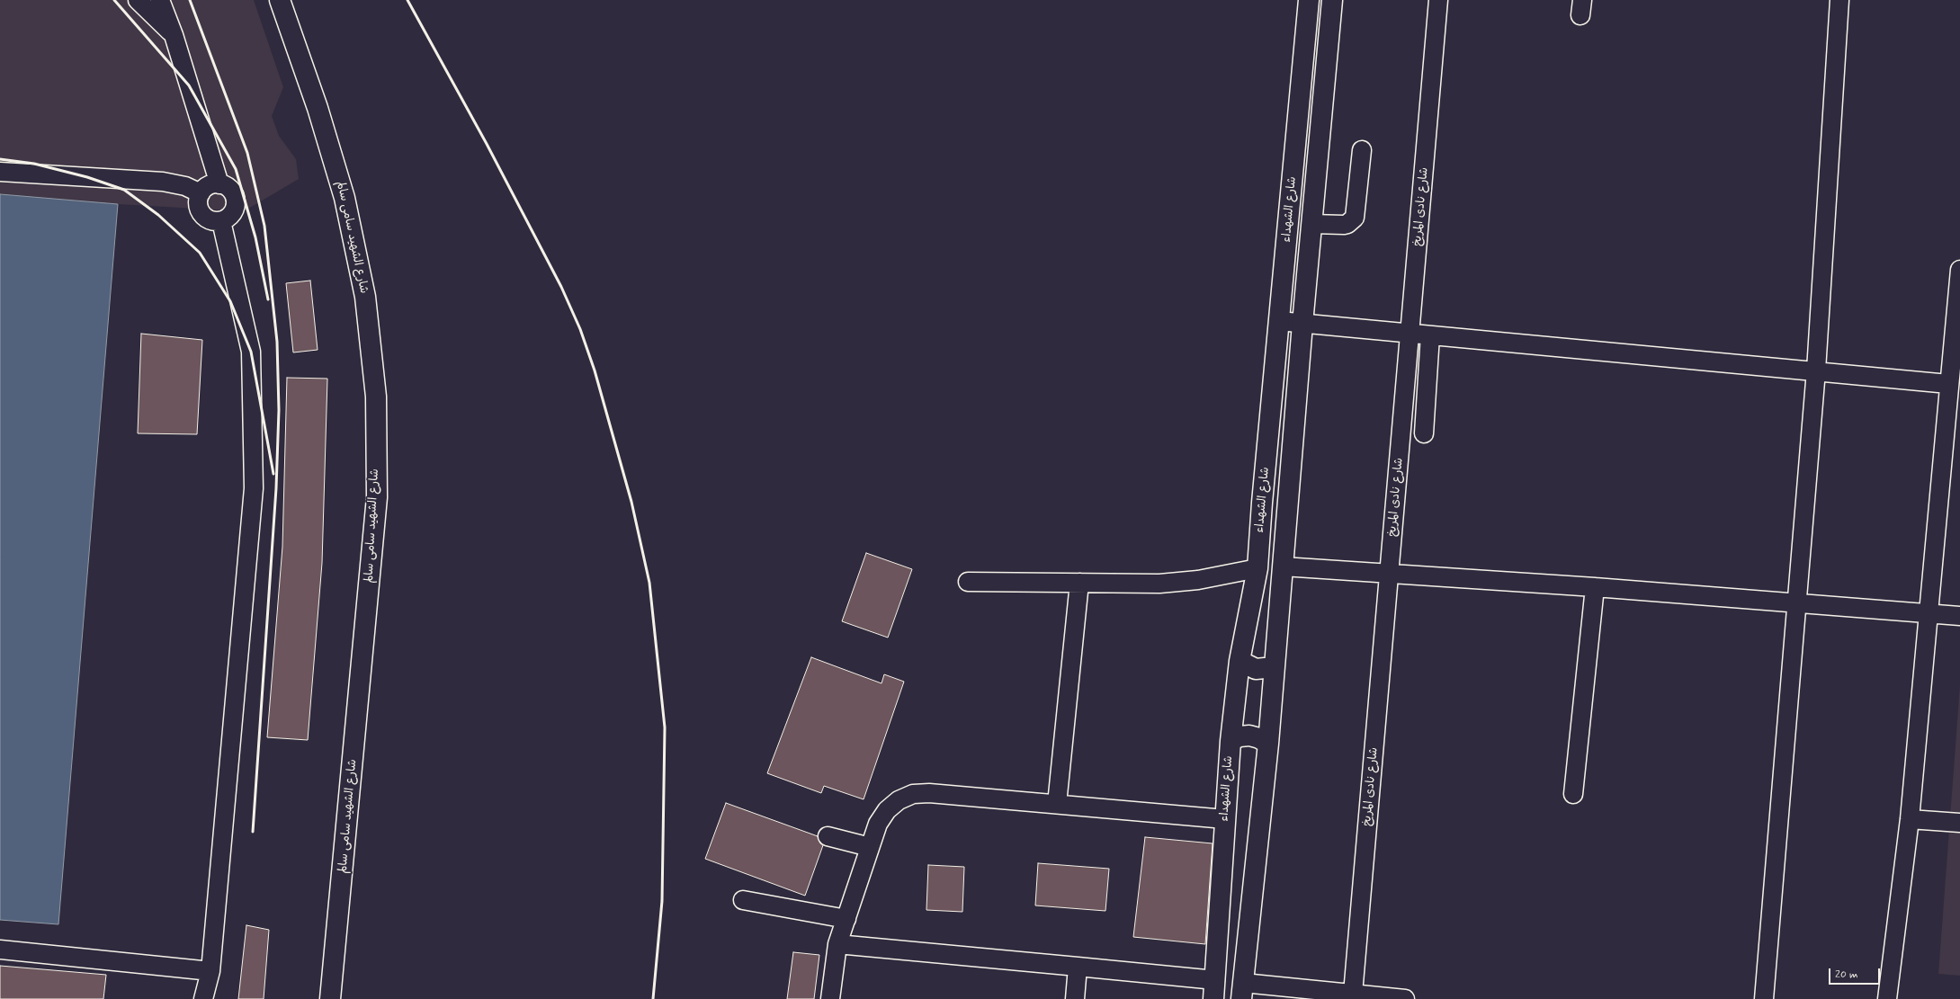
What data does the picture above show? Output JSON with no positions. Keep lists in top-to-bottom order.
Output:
{
  "streets": {
    "main road": ["شارع الشهداء", "شارع الشهيد سامى سالم"],
    "street": ["شارع نادى المريخ"]
  },
  "scale_bar": "20 m"
}
